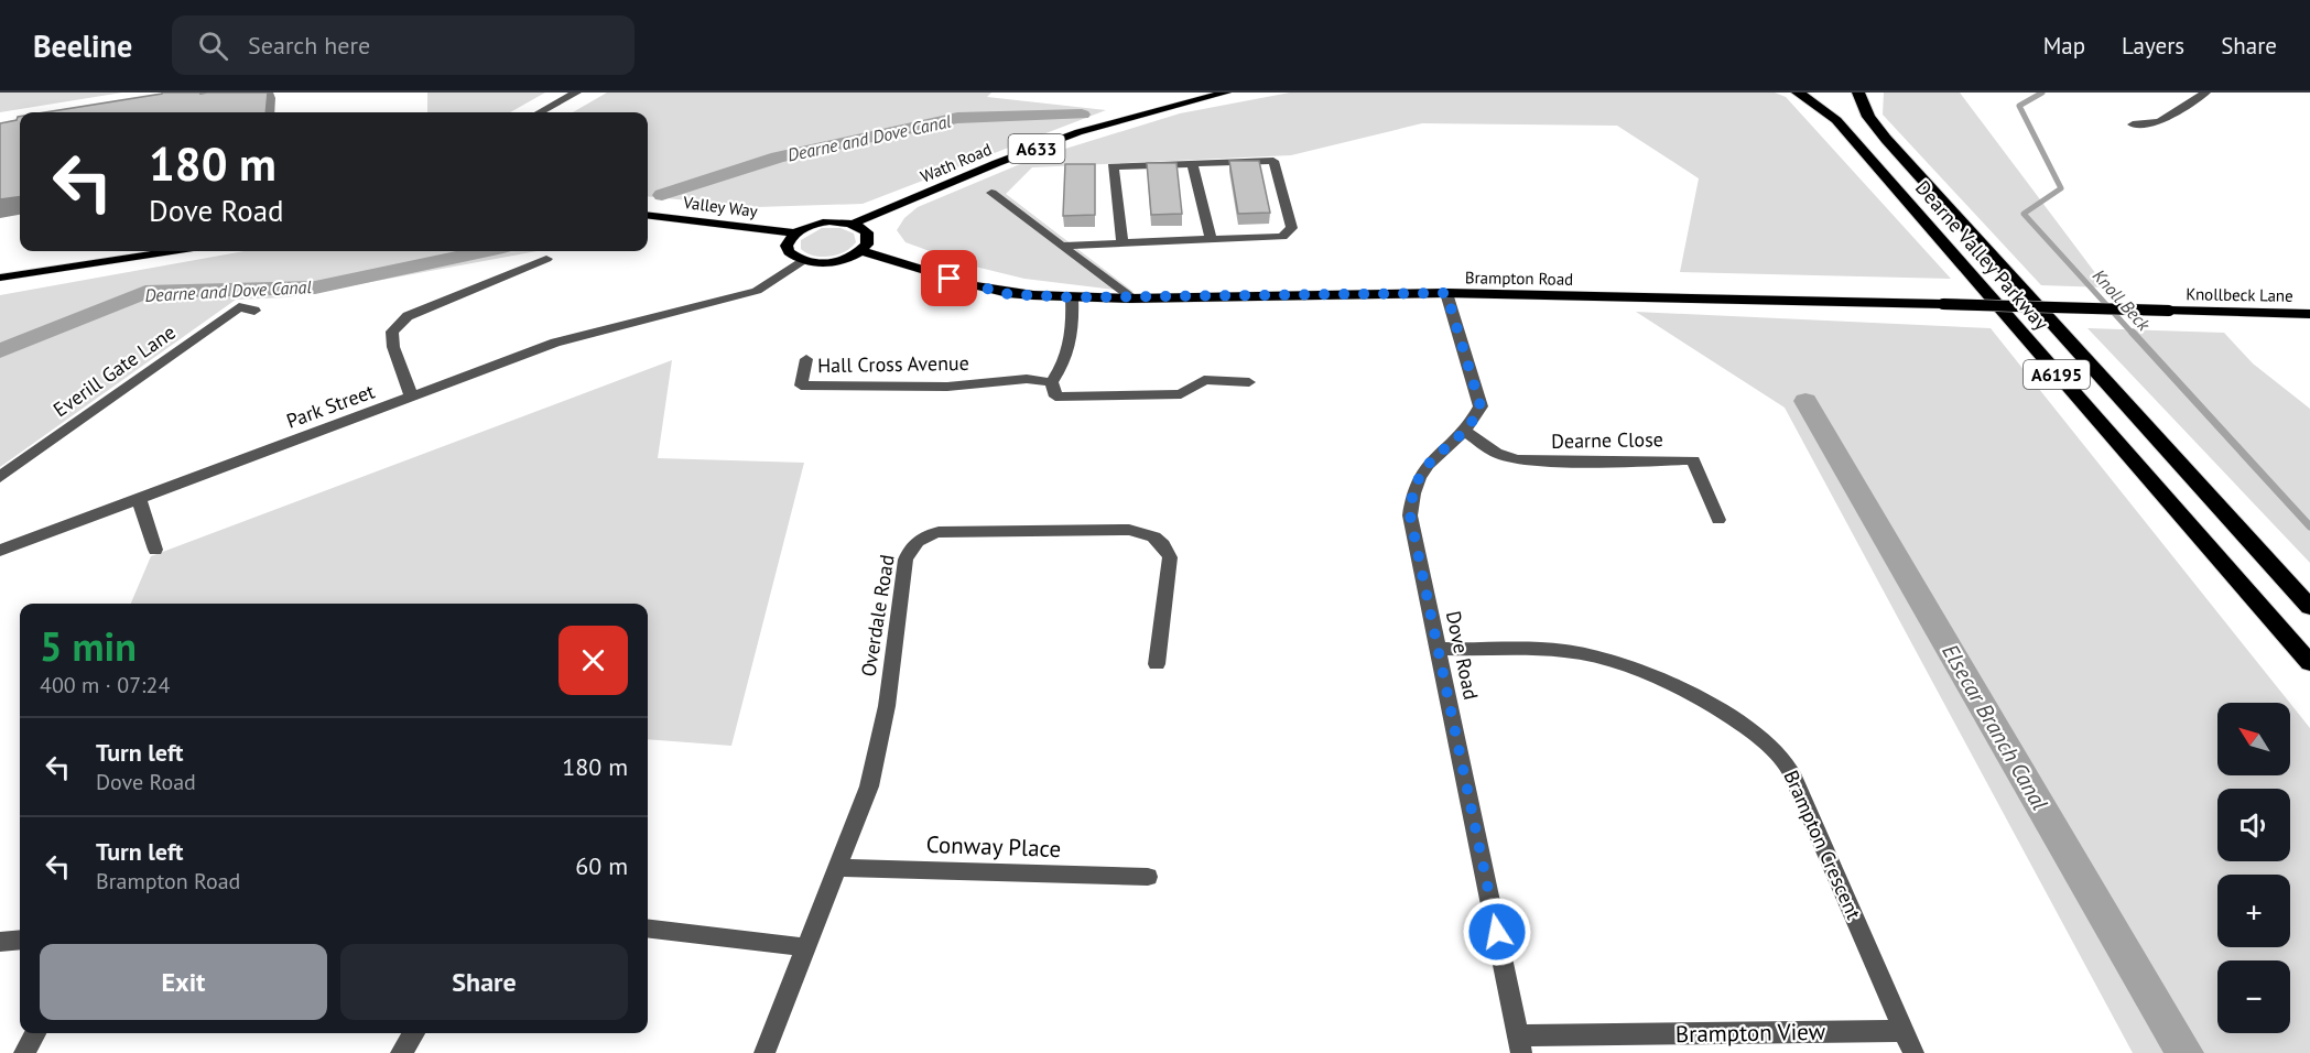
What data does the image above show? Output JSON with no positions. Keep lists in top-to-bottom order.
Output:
{
  "streets": {
    "highway": ["Dearne Valley Parkway", "A6195"],
    "main road": [
      "A633",
      "Wath Road",
      "Valley Way",
      "Brampton Road",
      "Knollbeck Lane"
    ],
    "street": [
      "Hall Cross Avenue",
      "Everill Gate Lane",
      "Park Street",
      "Dearne Close",
      "Overdale Road",
      "Dove Road",
      "Brampton Crescent",
      "Conway Place",
      "Brampton View"
    ]
  },
  "crossings": [
    ["Brampton Road", "Knollbeck Lane"],
    ["Brampton Road", "Dove Road"],
    ["Dearne Close", "Dove Road"],
    ["Overdale Road", "Conway Place"],
    ["Dove Road", "Brampton Crescent"],
    ["Dove Road", "Brampton View"],
    ["Brampton Crescent", "Brampton View"]
  ],
  "water": ["Dearne and Dove Canal", "Knoll Beck", "Elsecar Branch Canal"],
  "north": "top left",
  "page": {
    "header": "Beeline",
    "search": "Search here",
    "nav": ["Map", "Layers", "Share"],
    "turn": ["180 m", "Dove Road"],
    "heading": ["5 min", "400 m · 07:24"],
    "map_buttons": ["+", "−"],
    "list": [
      {
        "name": "Turn left",
        "note": "Dove Road",
        "value": "180 m"
      },
      {
        "name": "Turn left",
        "note": "Brampton Road",
        "value": "60 m"
      }
    ],
    "buttons": ["Exit", "Share"]
  }
}
